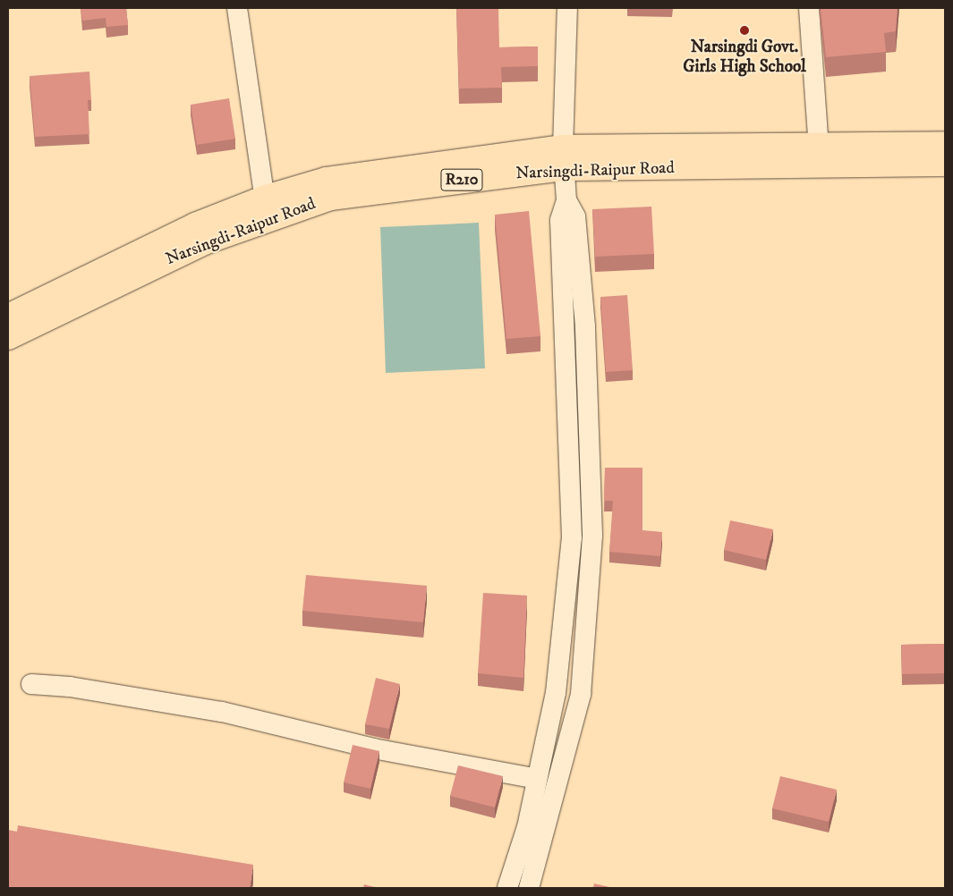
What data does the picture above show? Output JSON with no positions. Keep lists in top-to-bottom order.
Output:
{
  "streets": {
    "main road": ["Narsingdi-Raipur Road", "R210"]
  },
  "places": ["Narsingdi Govt. Girls High School"]
}
